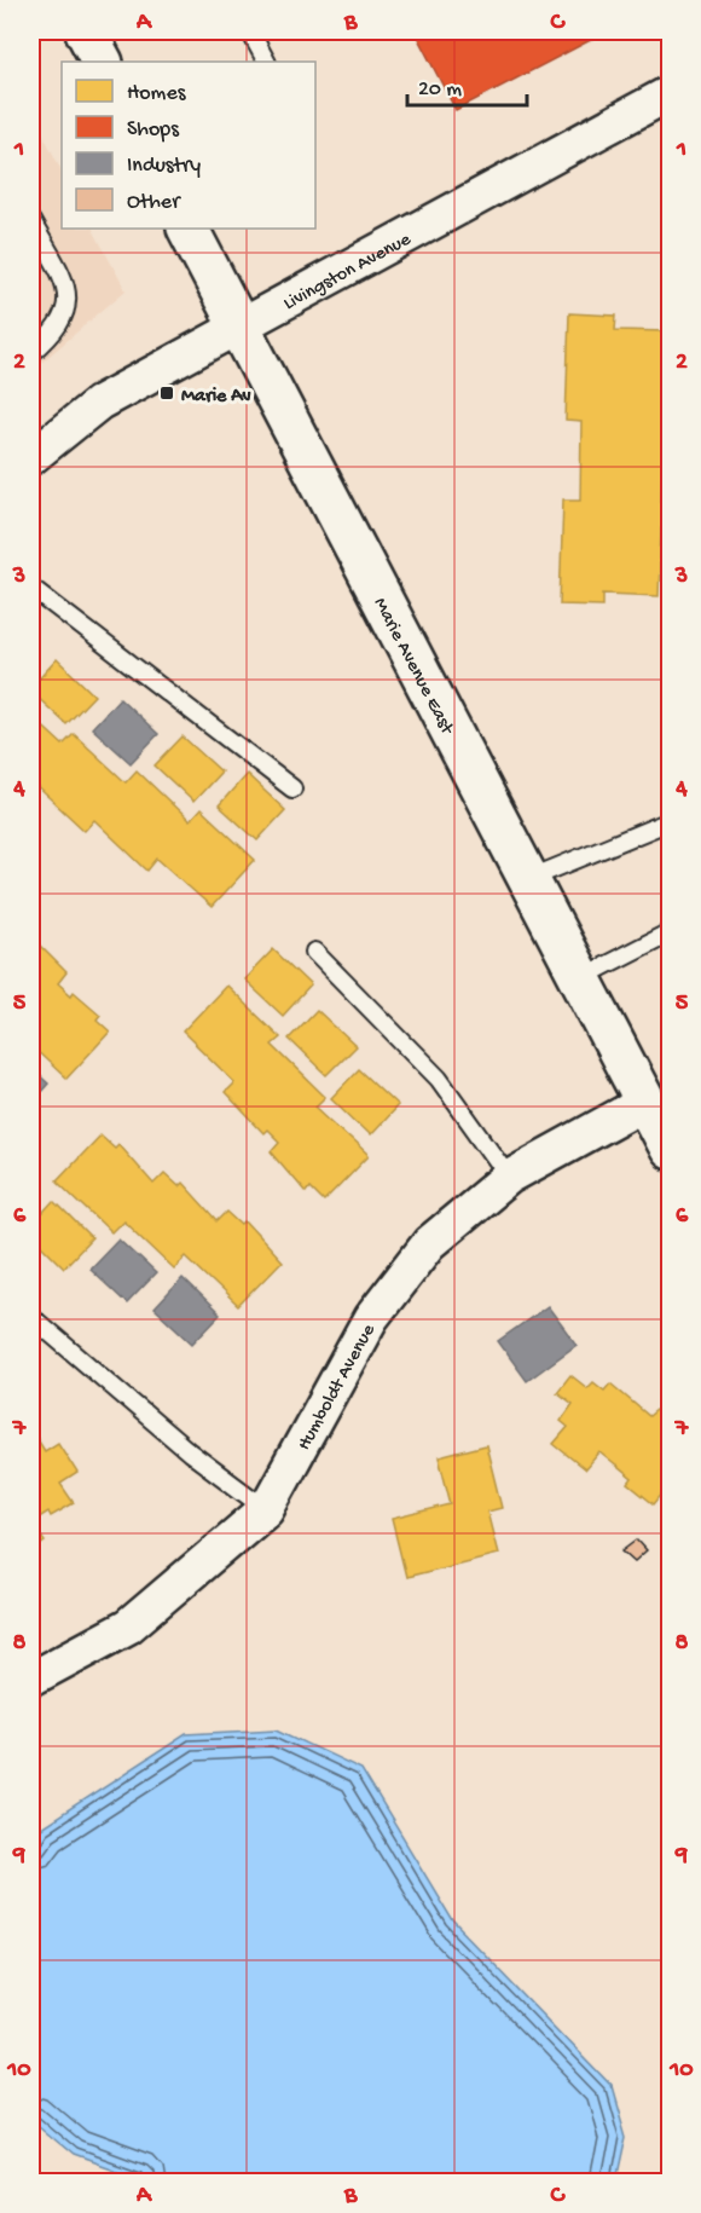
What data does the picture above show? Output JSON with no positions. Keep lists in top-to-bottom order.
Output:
{
  "streets": {
    "street": ["Livingston Avenue", "Marie Avenue East", "Humboldt Avenue"]
  },
  "crossings": [
    ["Livingston Avenue", "Marie Avenue East"],
    ["Marie Avenue East", "Humboldt Avenue"]
  ],
  "places": {
    "transit": ["Marie Av"]
  },
  "legend": [
    "Homes",
    "Shops",
    "Industry",
    "Other"
  ],
  "scale_bar": "20 m",
  "grid": {
    "columns": ["A", "B", "C"],
    "rows": [
      "1",
      "2",
      "3",
      "4",
      "5",
      "6",
      "7",
      "8",
      "9",
      "10"
    ]
  }
}
